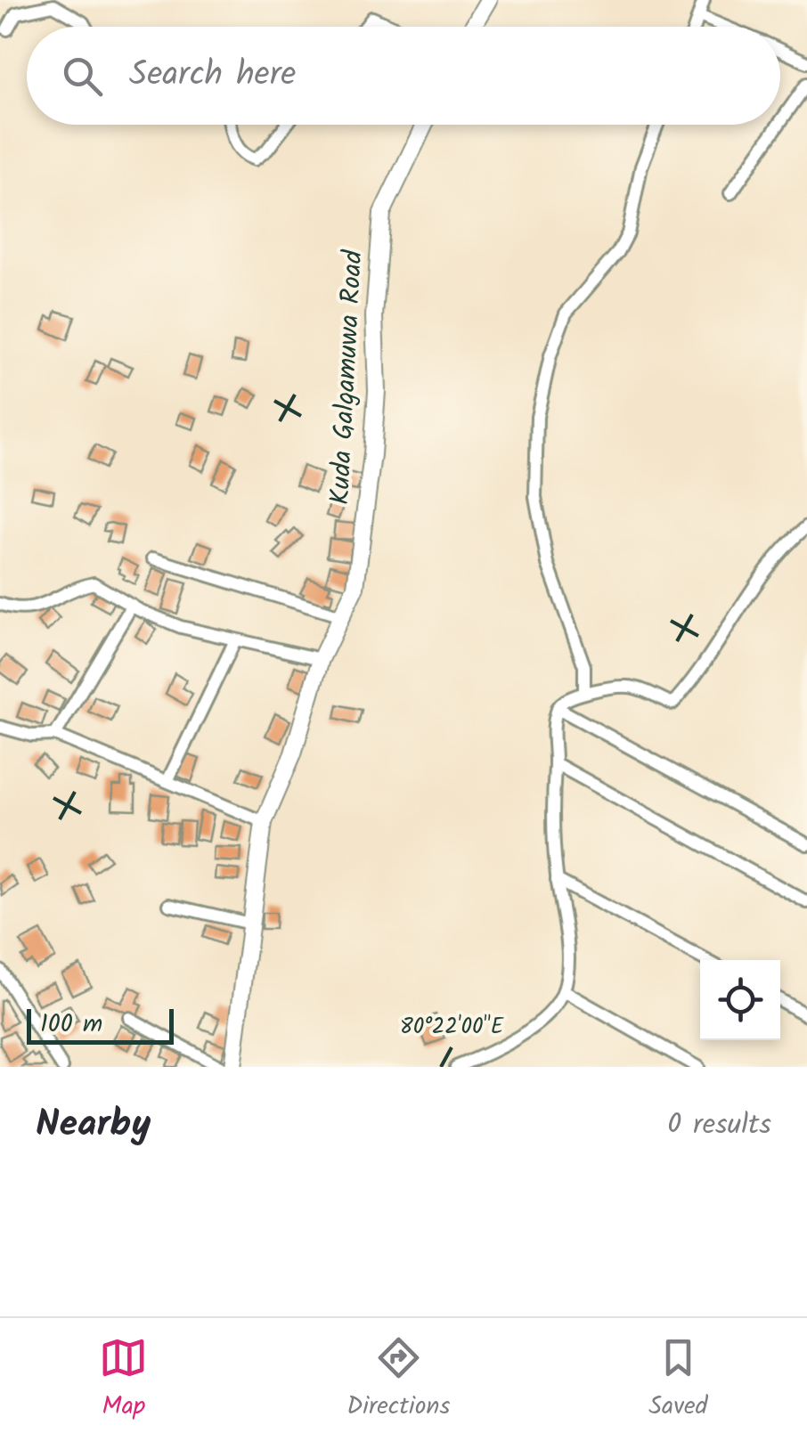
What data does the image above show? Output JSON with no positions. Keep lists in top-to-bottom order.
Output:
{
  "streets": {
    "street": ["Kuda Galgamuwa Road"]
  },
  "scale_bar": "100 m",
  "page": {
    "search": "Search here",
    "scale": "100 m",
    "heading": ["Nearby", "0 results"],
    "nav": ["Map", "Directions", "Saved"]
  },
  "coordinates": ["80°22'00\"E"]
}
